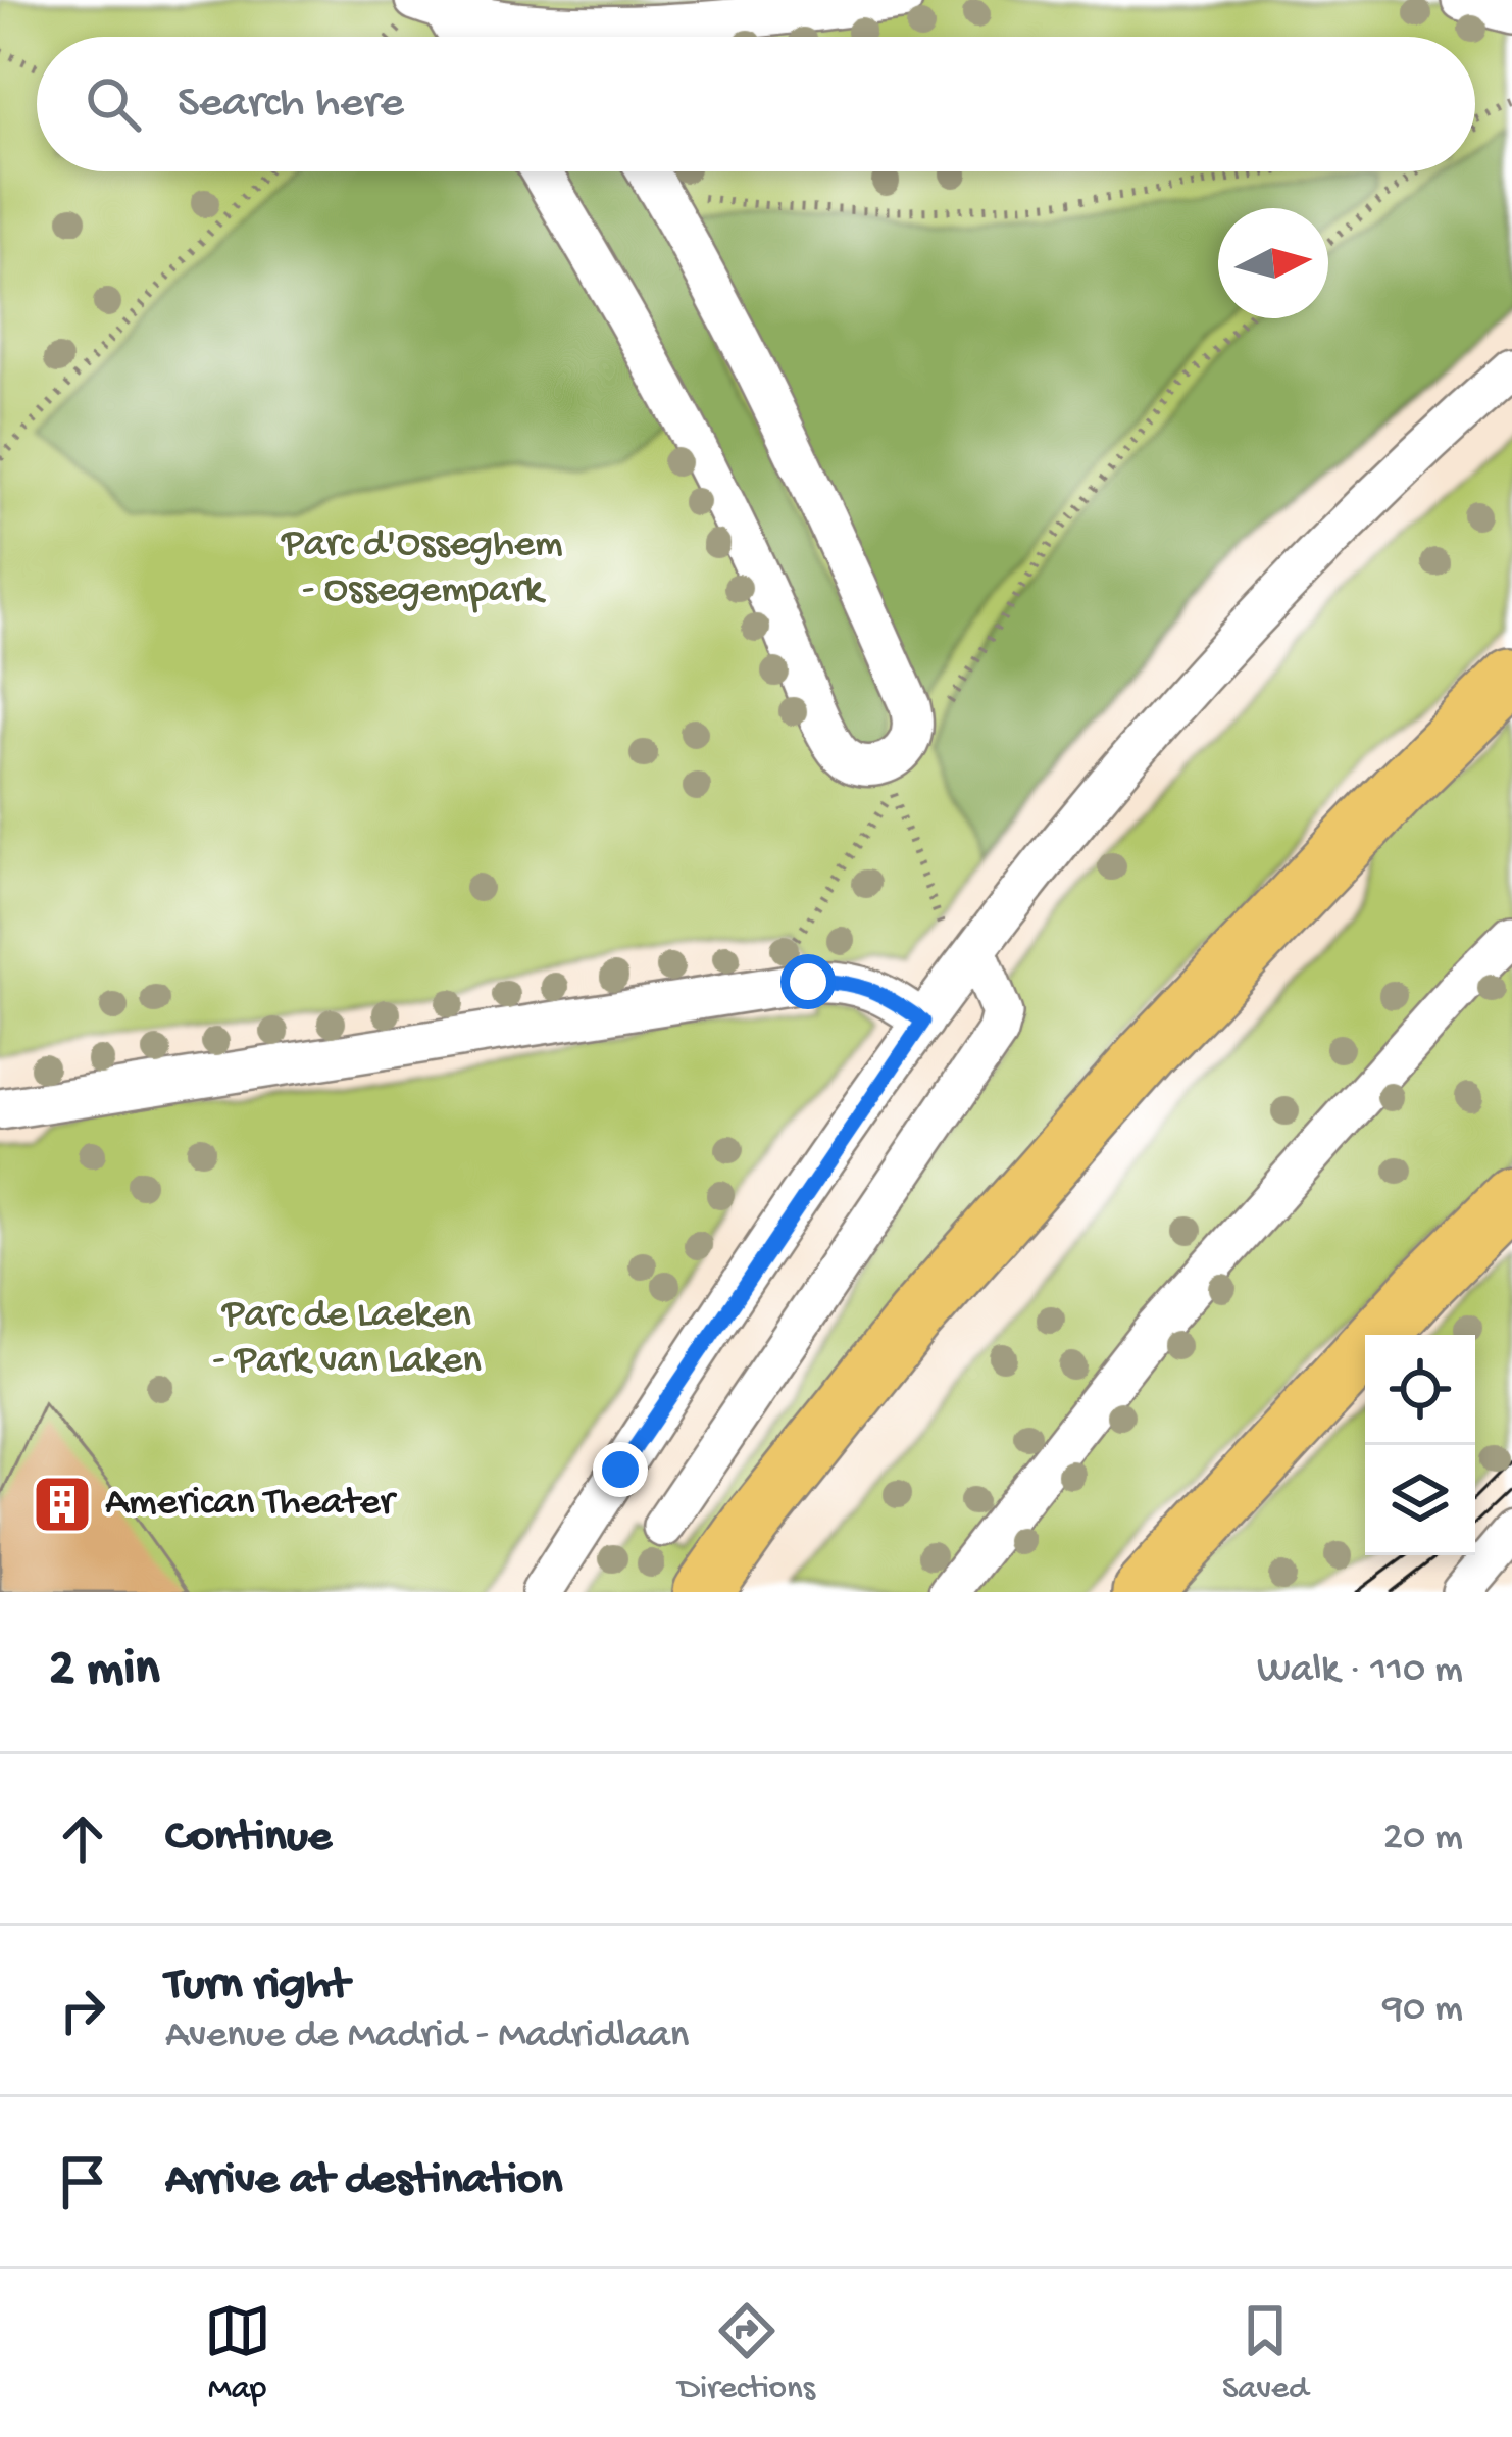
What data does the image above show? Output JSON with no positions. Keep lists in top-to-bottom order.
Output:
{
  "parks": ["Parc d'Osseghem - Ossegempark", "Parc de Laeken - Park van Laken"],
  "places": {
    "building": ["American Theater"]
  },
  "north": "right",
  "page": {
    "search": "Search here",
    "heading": ["2 min", "Walk · 110 m"],
    "list": [
      ["Continue", "20 m"],
      ["Turn right", "Avenue de Madrid - Madridlaan", "90 m"],
      "Arrive at destination"
    ],
    "nav": ["Map", "Directions", "Saved"]
  }
}
